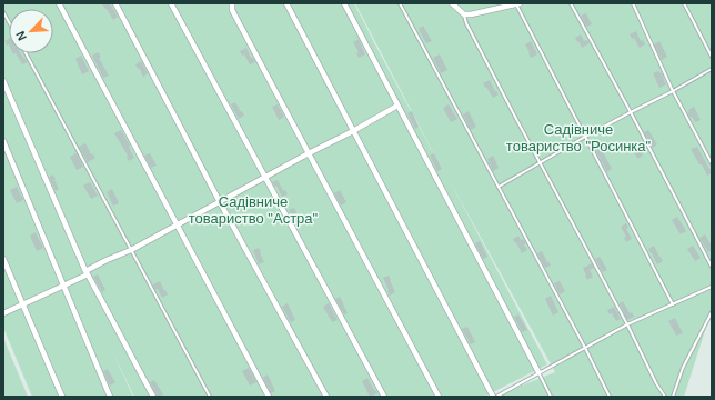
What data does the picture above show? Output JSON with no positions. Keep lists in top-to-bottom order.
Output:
{
  "parks": ["Садівниче товариство \"Росинка\"", "Садівниче товариство \"Астра\""],
  "north": "bottom left"
}
